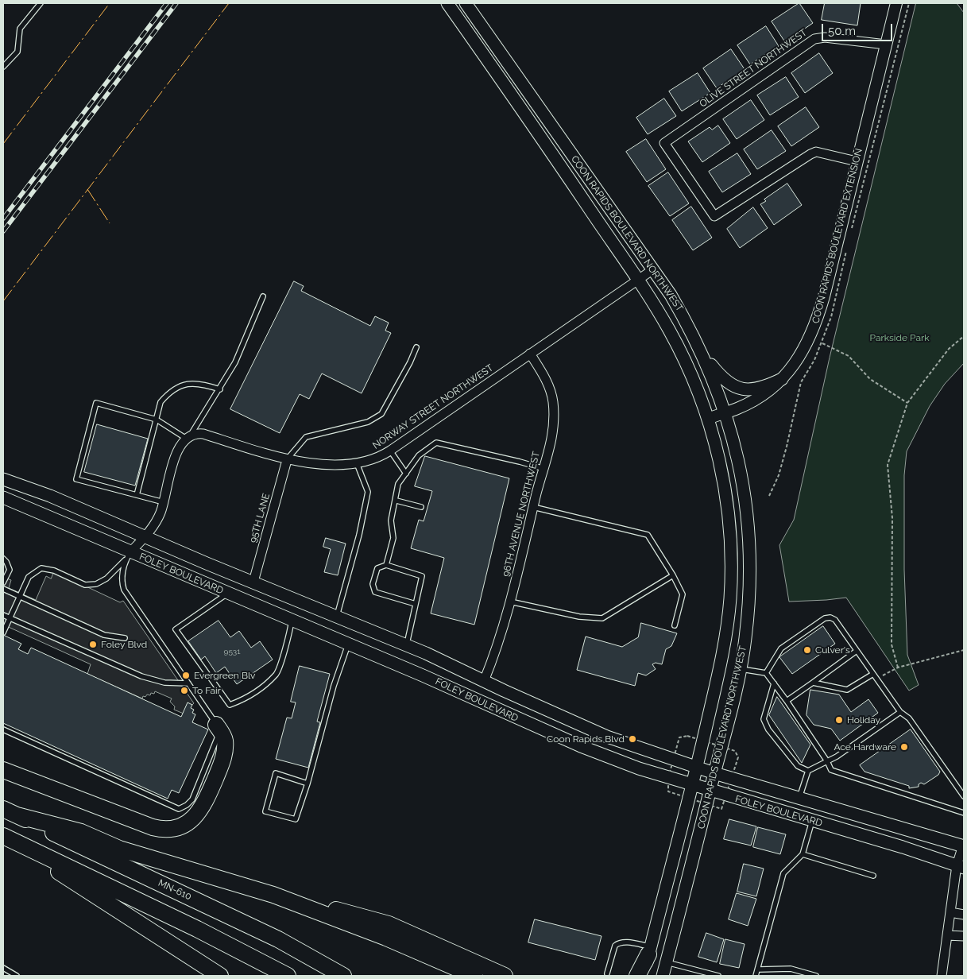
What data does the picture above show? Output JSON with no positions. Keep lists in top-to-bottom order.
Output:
{
  "streets": {
    "highway": ["MN-610"],
    "main road": ["COON RAPIDS BOULEVARD NORTHWEST", "FOLEY BOULEVARD"],
    "street": [
      "OLIVE STREET NORTHWEST",
      "COON RAPIDS BOULEVARD EXTENSION",
      "NORWAY STREET NORTHWEST",
      "96TH AVENUE NORTHWEST",
      "95TH LANE"
    ]
  },
  "crossings": [
    ["OLIVE STREET NORTHWEST", "COON RAPIDS BOULEVARD EXTENSION"],
    ["COON RAPIDS BOULEVARD NORTHWEST", "COON RAPIDS BOULEVARD EXTENSION"],
    ["COON RAPIDS BOULEVARD NORTHWEST", "NORWAY STREET NORTHWEST"],
    ["COON RAPIDS BOULEVARD NORTHWEST", "FOLEY BOULEVARD"],
    ["NORWAY STREET NORTHWEST", "96TH AVENUE NORTHWEST"],
    ["NORWAY STREET NORTHWEST", "95TH LANE"],
    ["96TH AVENUE NORTHWEST", "FOLEY BOULEVARD"],
    ["95TH LANE", "FOLEY BOULEVARD"]
  ],
  "parks": ["Parkside Park"],
  "places": [
    "Foley Blvd",
    "Culver's",
    "Evergreen Blv",
    "To Fair",
    "Holiday",
    "Coon Rapids Blvd",
    "Ace Hardware"
  ],
  "house_numbers": ["9531"],
  "scale_bar": "50 m"
}
